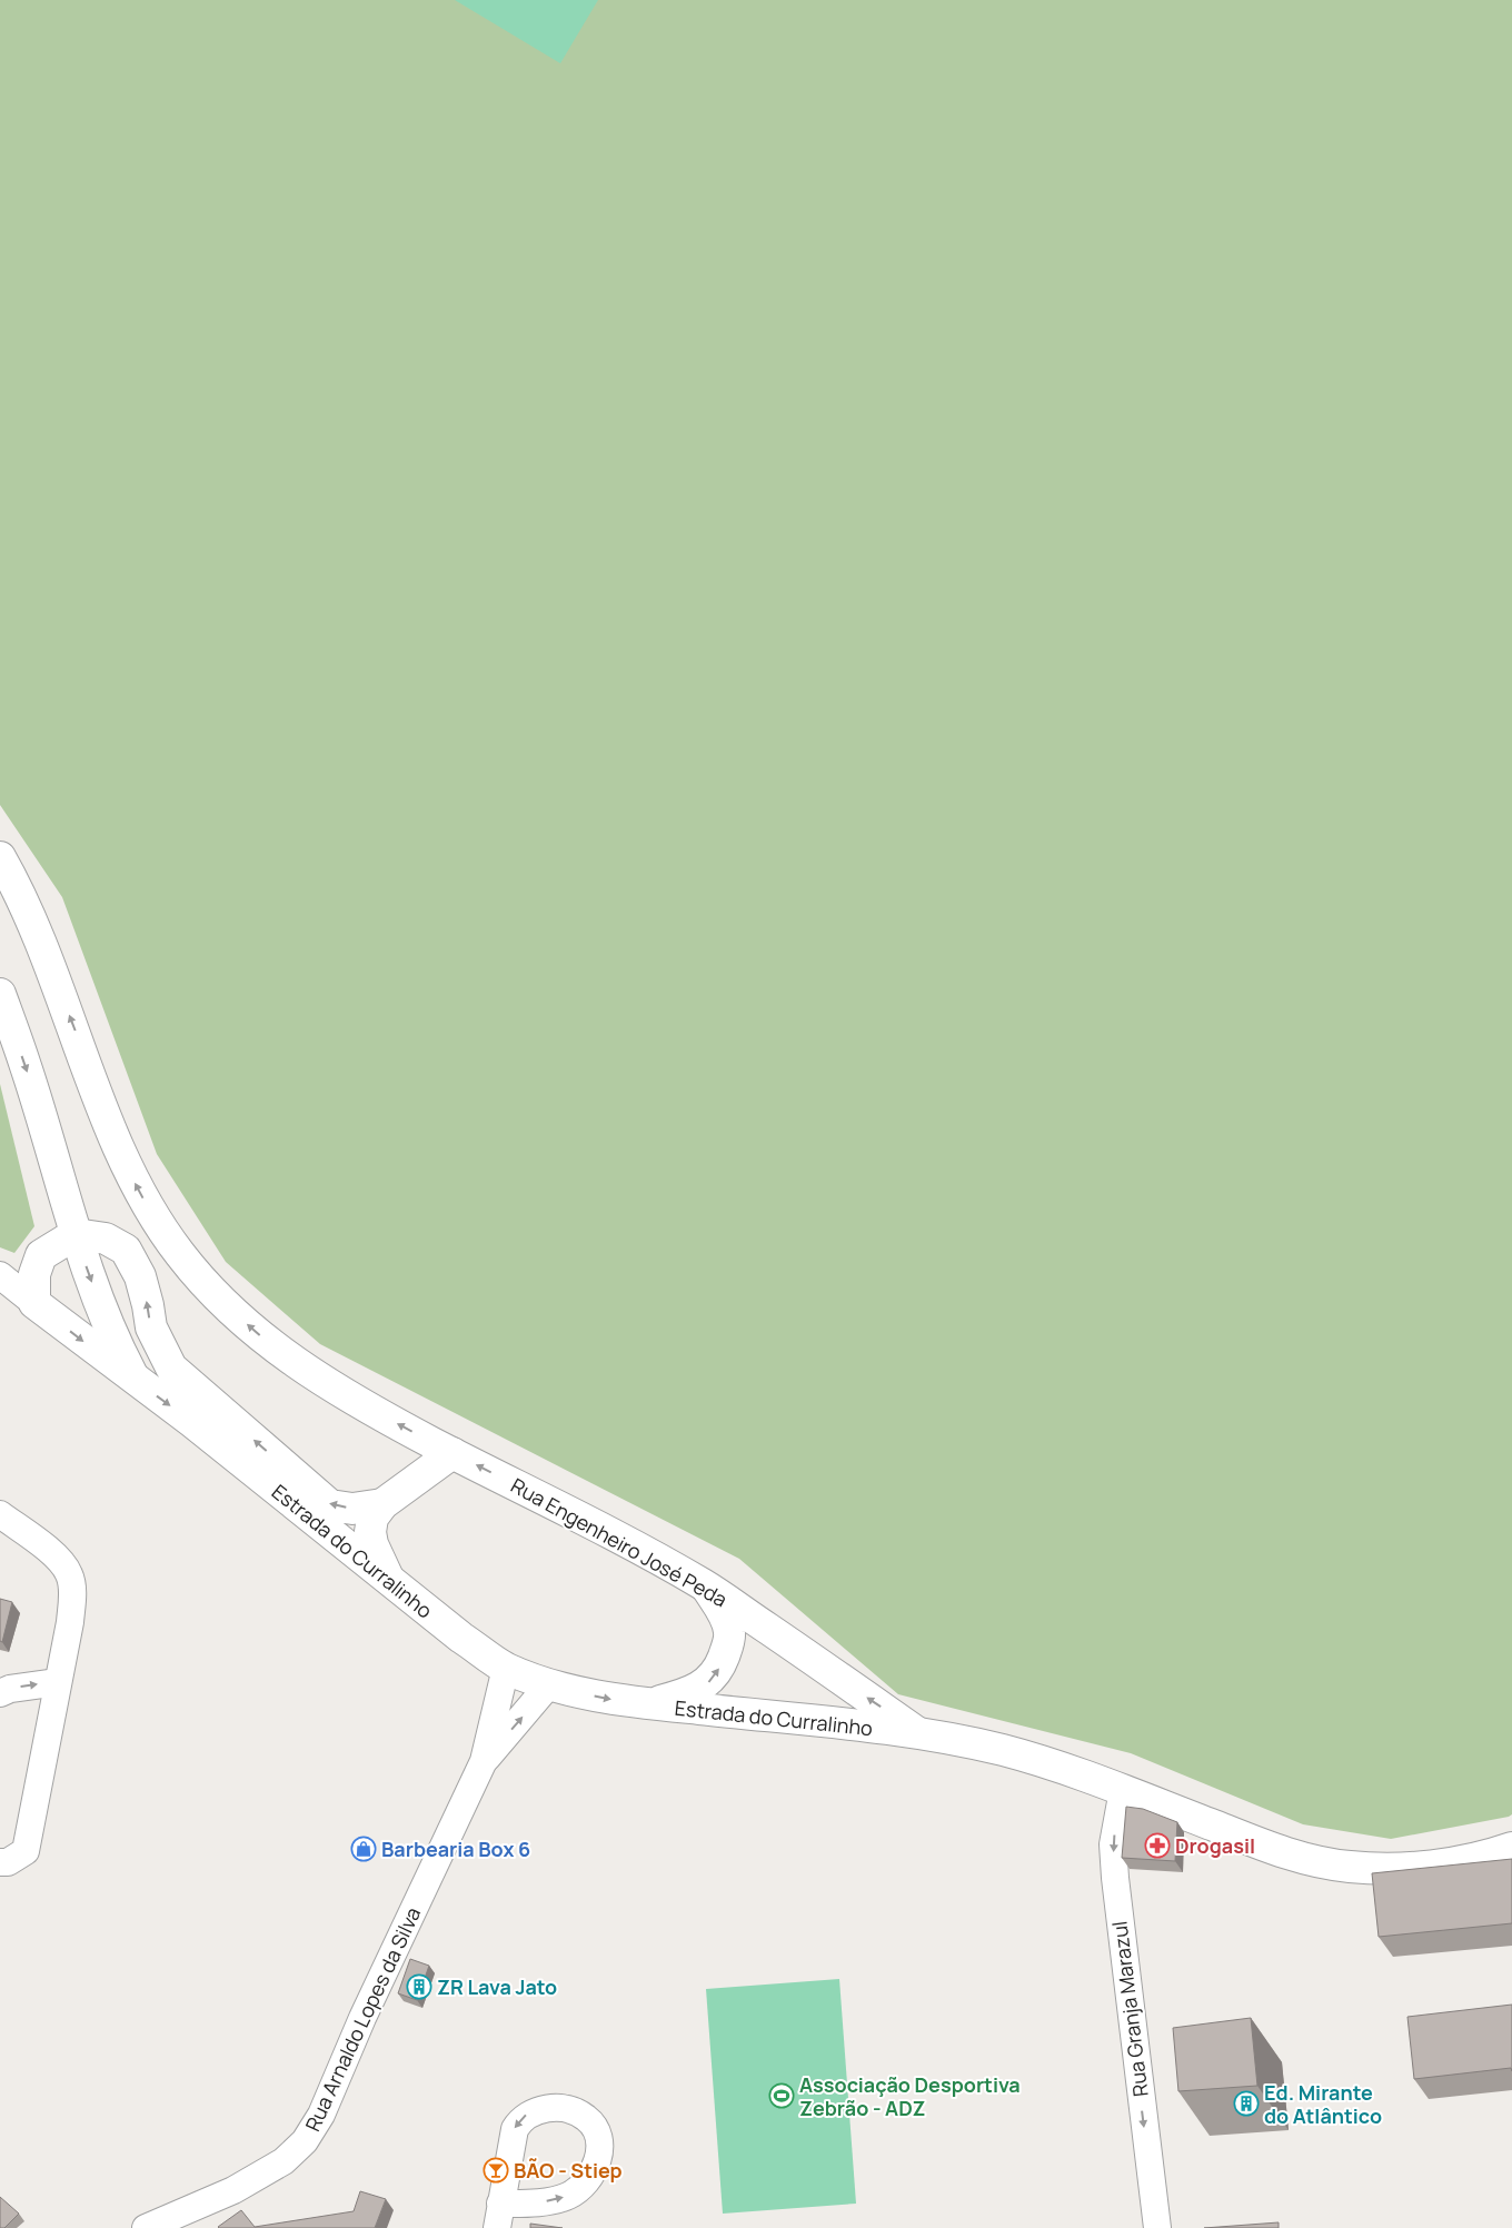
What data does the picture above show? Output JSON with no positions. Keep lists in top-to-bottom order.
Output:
{
  "streets": {
    "street": [
      "Rua Engenheiro José Peda",
      "Estrada do Curralinho",
      "Rua Granja Marazul",
      "Rua Arnaldo Lopes da Silva"
    ]
  },
  "crossings": [
    ["Rua Engenheiro José Peda", "Estrada do Curralinho"],
    ["Estrada do Curralinho", "Rua Granja Marazul"],
    ["Estrada do Curralinho", "Rua Arnaldo Lopes da Silva"]
  ],
  "one_way": ["Rua Granja Marazul"],
  "places": {
    "pharmacy": ["Drogasil"],
    "shop": ["Barbearia Box 6"],
    "building": ["ZR Lava Jato", "Ed. Mirante do Atlântico"],
    "sports": ["Associação Desportiva Zebrão - ADZ"],
    "bar": ["BÃO - Stiep"]
  }
}
